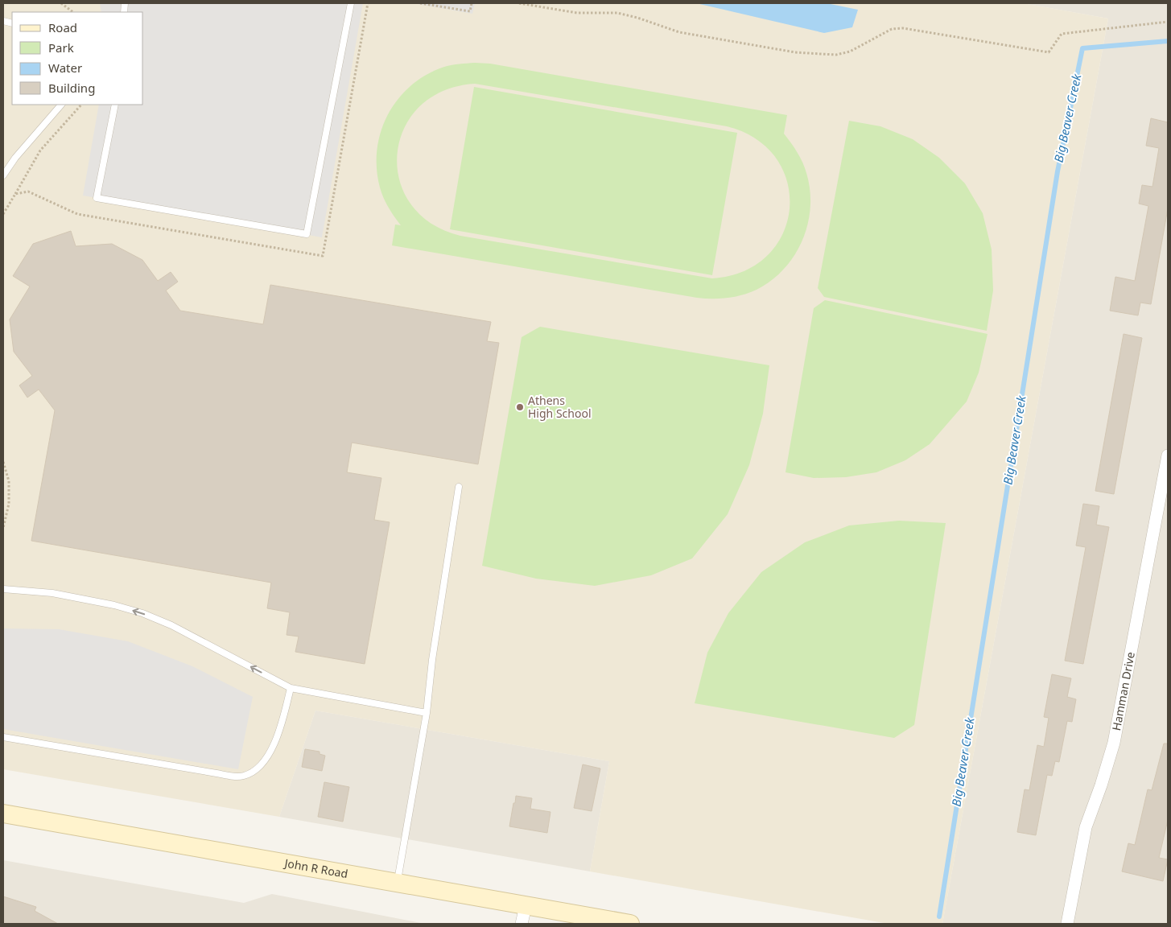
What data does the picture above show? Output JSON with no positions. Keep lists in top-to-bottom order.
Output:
{
  "streets": {
    "main road": ["John R Road"],
    "street": ["Hamman Drive"]
  },
  "water": ["Big Beaver Creek"],
  "places": ["Athens High School"],
  "legend": [
    "Road",
    "Park",
    "Water",
    "Building"
  ]
}
